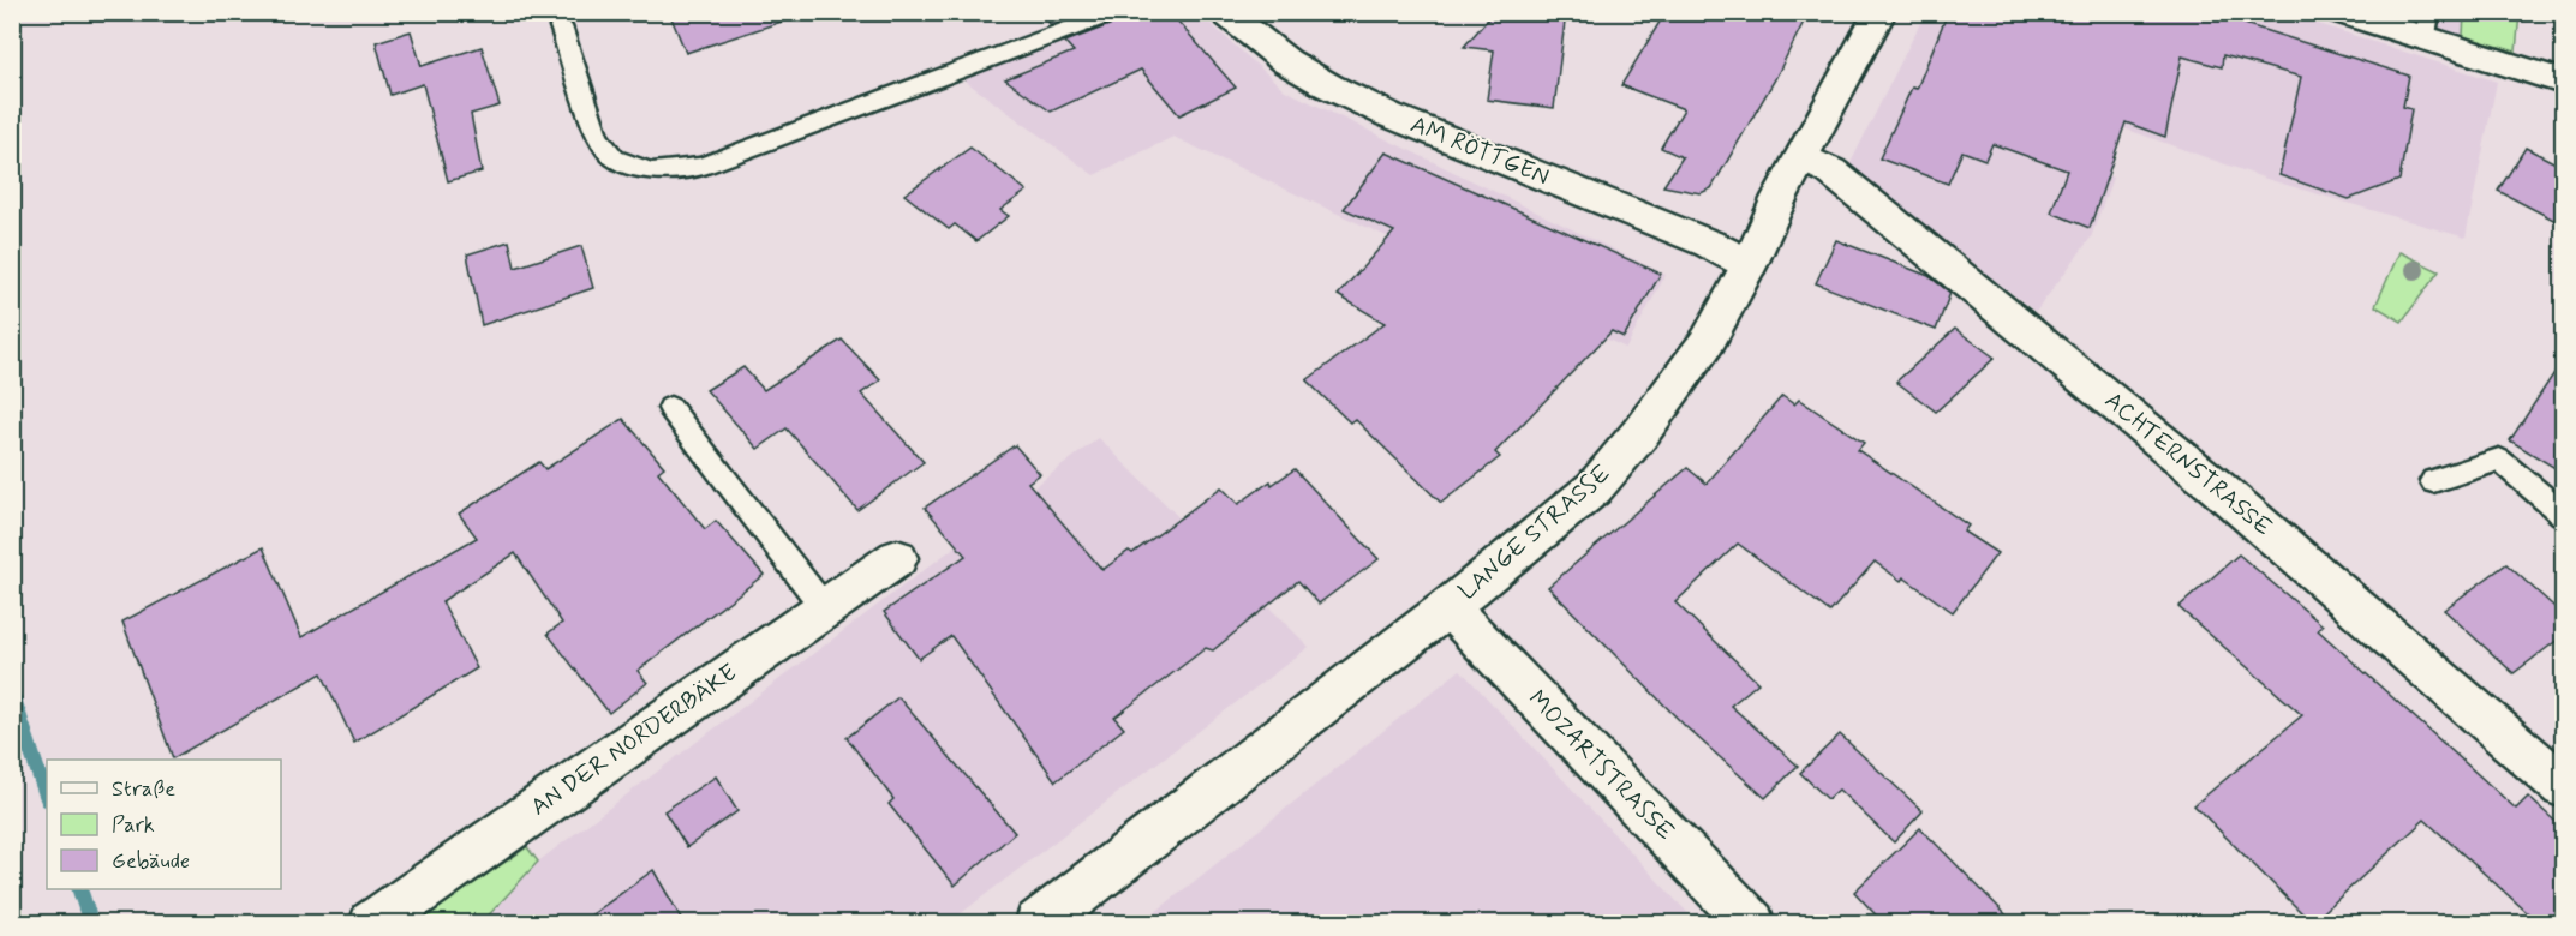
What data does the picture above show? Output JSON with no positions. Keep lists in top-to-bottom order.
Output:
{
  "streets": {
    "street": [
      "AM RÖTTGEN",
      "ACHTERNSTRASSE",
      "LANGE STRASSE",
      "AN DER NORDERBÄKE",
      "MOZARTSTRASSE"
    ]
  },
  "crossings": [
    ["AM RÖTTGEN", "LANGE STRASSE"],
    ["ACHTERNSTRASSE", "LANGE STRASSE"],
    ["LANGE STRASSE", "MOZARTSTRASSE"]
  ],
  "legend": ["Straße", "Park", "Gebäude"]
}
